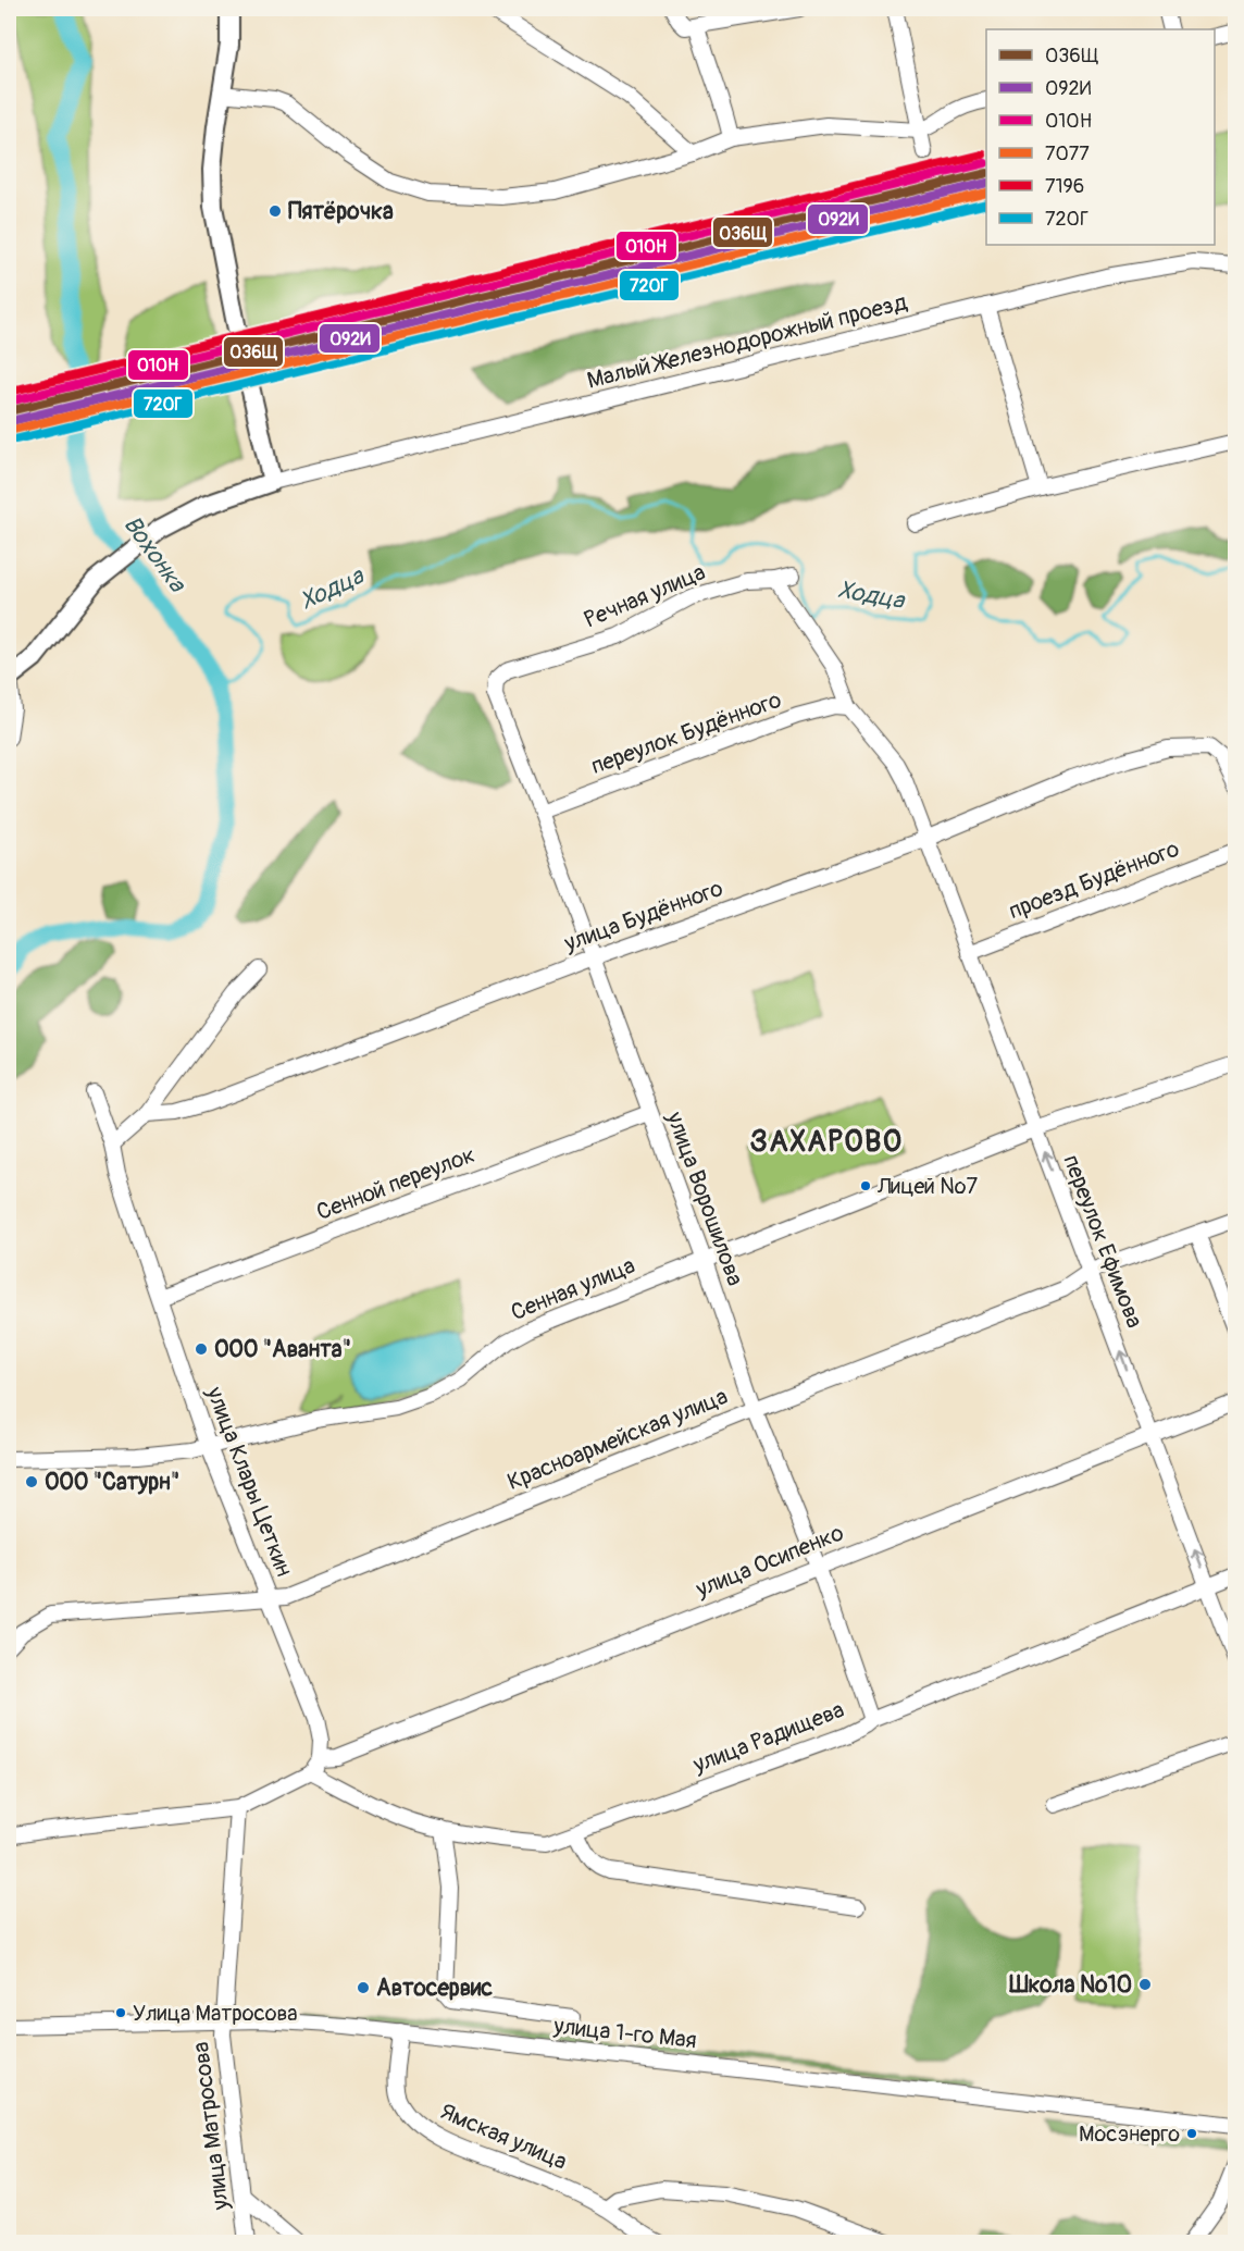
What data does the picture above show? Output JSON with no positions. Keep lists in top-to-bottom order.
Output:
{
  "streets": {
    "street": [
      "Малый Железнодорожный проезд",
      "Речная улица",
      "переулок Будённого",
      "проезд Будённого",
      "улица Будённого",
      "Сенной переулок",
      "улица Ворошилова",
      "переулок Ефимова",
      "Сенная улица",
      "Красноармейская улица",
      "улица Клары Цеткин",
      "улица Осипенко",
      "улица Радищева",
      "улица 1-го Мая",
      "улица Матросова",
      "Ямская улица"
    ]
  },
  "crossings": [
    ["Речная улица", "улица Ворошилова"],
    ["Речная улица", "переулок Ефимова"],
    ["переулок Будённого", "улица Ворошилова"],
    ["переулок Будённого", "переулок Ефимова"],
    ["проезд Будённого", "переулок Ефимова"],
    ["улица Будённого", "улица Ворошилова"],
    ["улица Будённого", "переулок Ефимова"],
    ["Сенной переулок", "улица Ворошилова"],
    ["Сенной переулок", "улица Клары Цеткин"],
    ["улица Ворошилова", "Сенная улица"],
    ["улица Ворошилова", "Красноармейская улица"],
    ["улица Ворошилова", "улица Осипенко"],
    ["улица Ворошилова", "улица Радищева"],
    ["переулок Ефимова", "Сенная улица"],
    ["переулок Ефимова", "Красноармейская улица"],
    ["переулок Ефимова", "улица Осипенко"],
    ["переулок Ефимова", "улица Радищева"],
    ["Сенная улица", "улица Клары Цеткин"],
    ["Красноармейская улица", "улица Клары Цеткин"],
    ["улица Клары Цеткин", "улица Осипенко"],
    ["улица 1-го Мая", "улица Матросова"],
    ["улица 1-го Мая", "Ямская улица"]
  ],
  "one_way": ["переулок Ефимова"],
  "districts": ["ЗАХАРОВО"],
  "water": ["Вохонка", "Ходца"],
  "places": [
    "Пятёрочка",
    "Лицей №7",
    "ООО \"Аванта\"",
    "ООО \"Сатурн\"",
    "Школа №10",
    "Автосервис",
    "Улица Матросова",
    "Мосэнерго"
  ],
  "lines": [
    "transit line 7196",
    "transit line 010Н",
    "transit line 036Щ",
    "transit line 092И",
    "transit line 7077",
    "transit line 720Г"
  ],
  "legend": [
    "036Щ",
    "092И",
    "010Н",
    "7077",
    "7196",
    "720Г"
  ]
}
